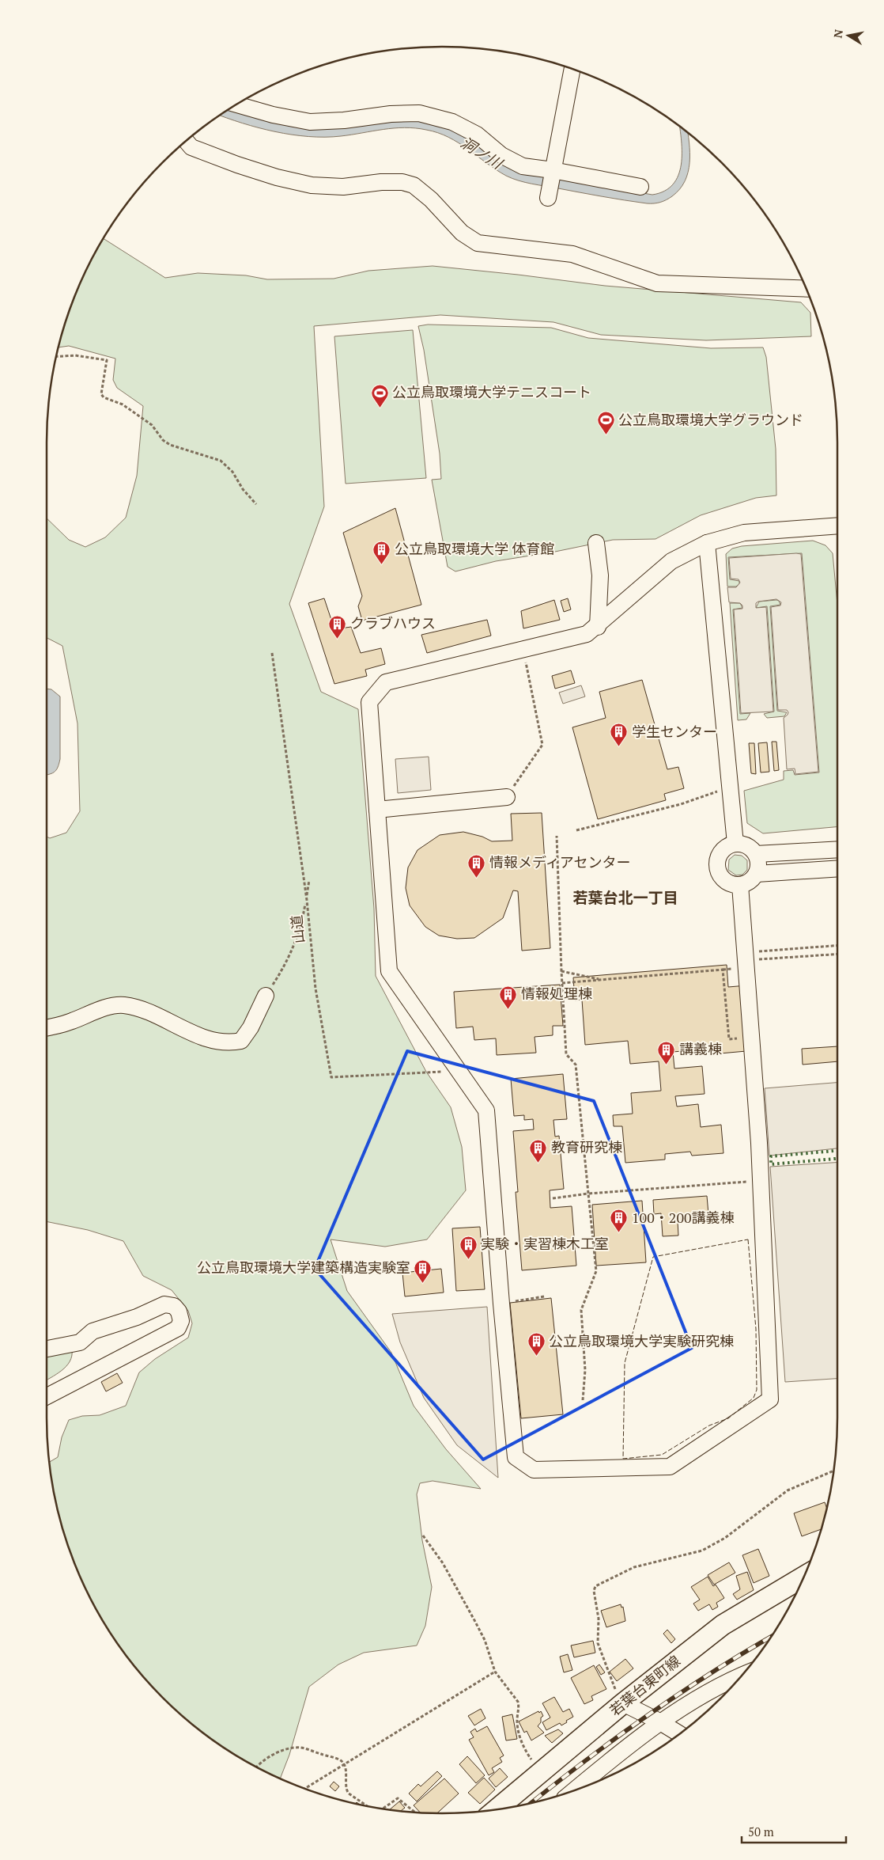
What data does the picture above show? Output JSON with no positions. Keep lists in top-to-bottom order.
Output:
{
  "streets": {
    "main road": ["若葉台東町線"],
    "path": ["山道"]
  },
  "districts": ["若葉台北一丁目"],
  "water": ["洞ノ川"],
  "places": {
    "sports": ["公立鳥取環境大学テニスコート", "公立鳥取環境大学グラウンド"],
    "building": [
      "公立鳥取環境大学 体育館",
      "クラブハウス",
      "学生センター",
      "情報メディアセンター",
      "情報処理棟",
      "講義棟",
      "教育研究棟",
      "100・200講義棟",
      "実験・実習棟木工室",
      "公立鳥取環境大学建築構造実験室",
      "公立鳥取環境大学実験研究棟"
    ]
  },
  "scale_bar": "50 m",
  "north": "left"
}
